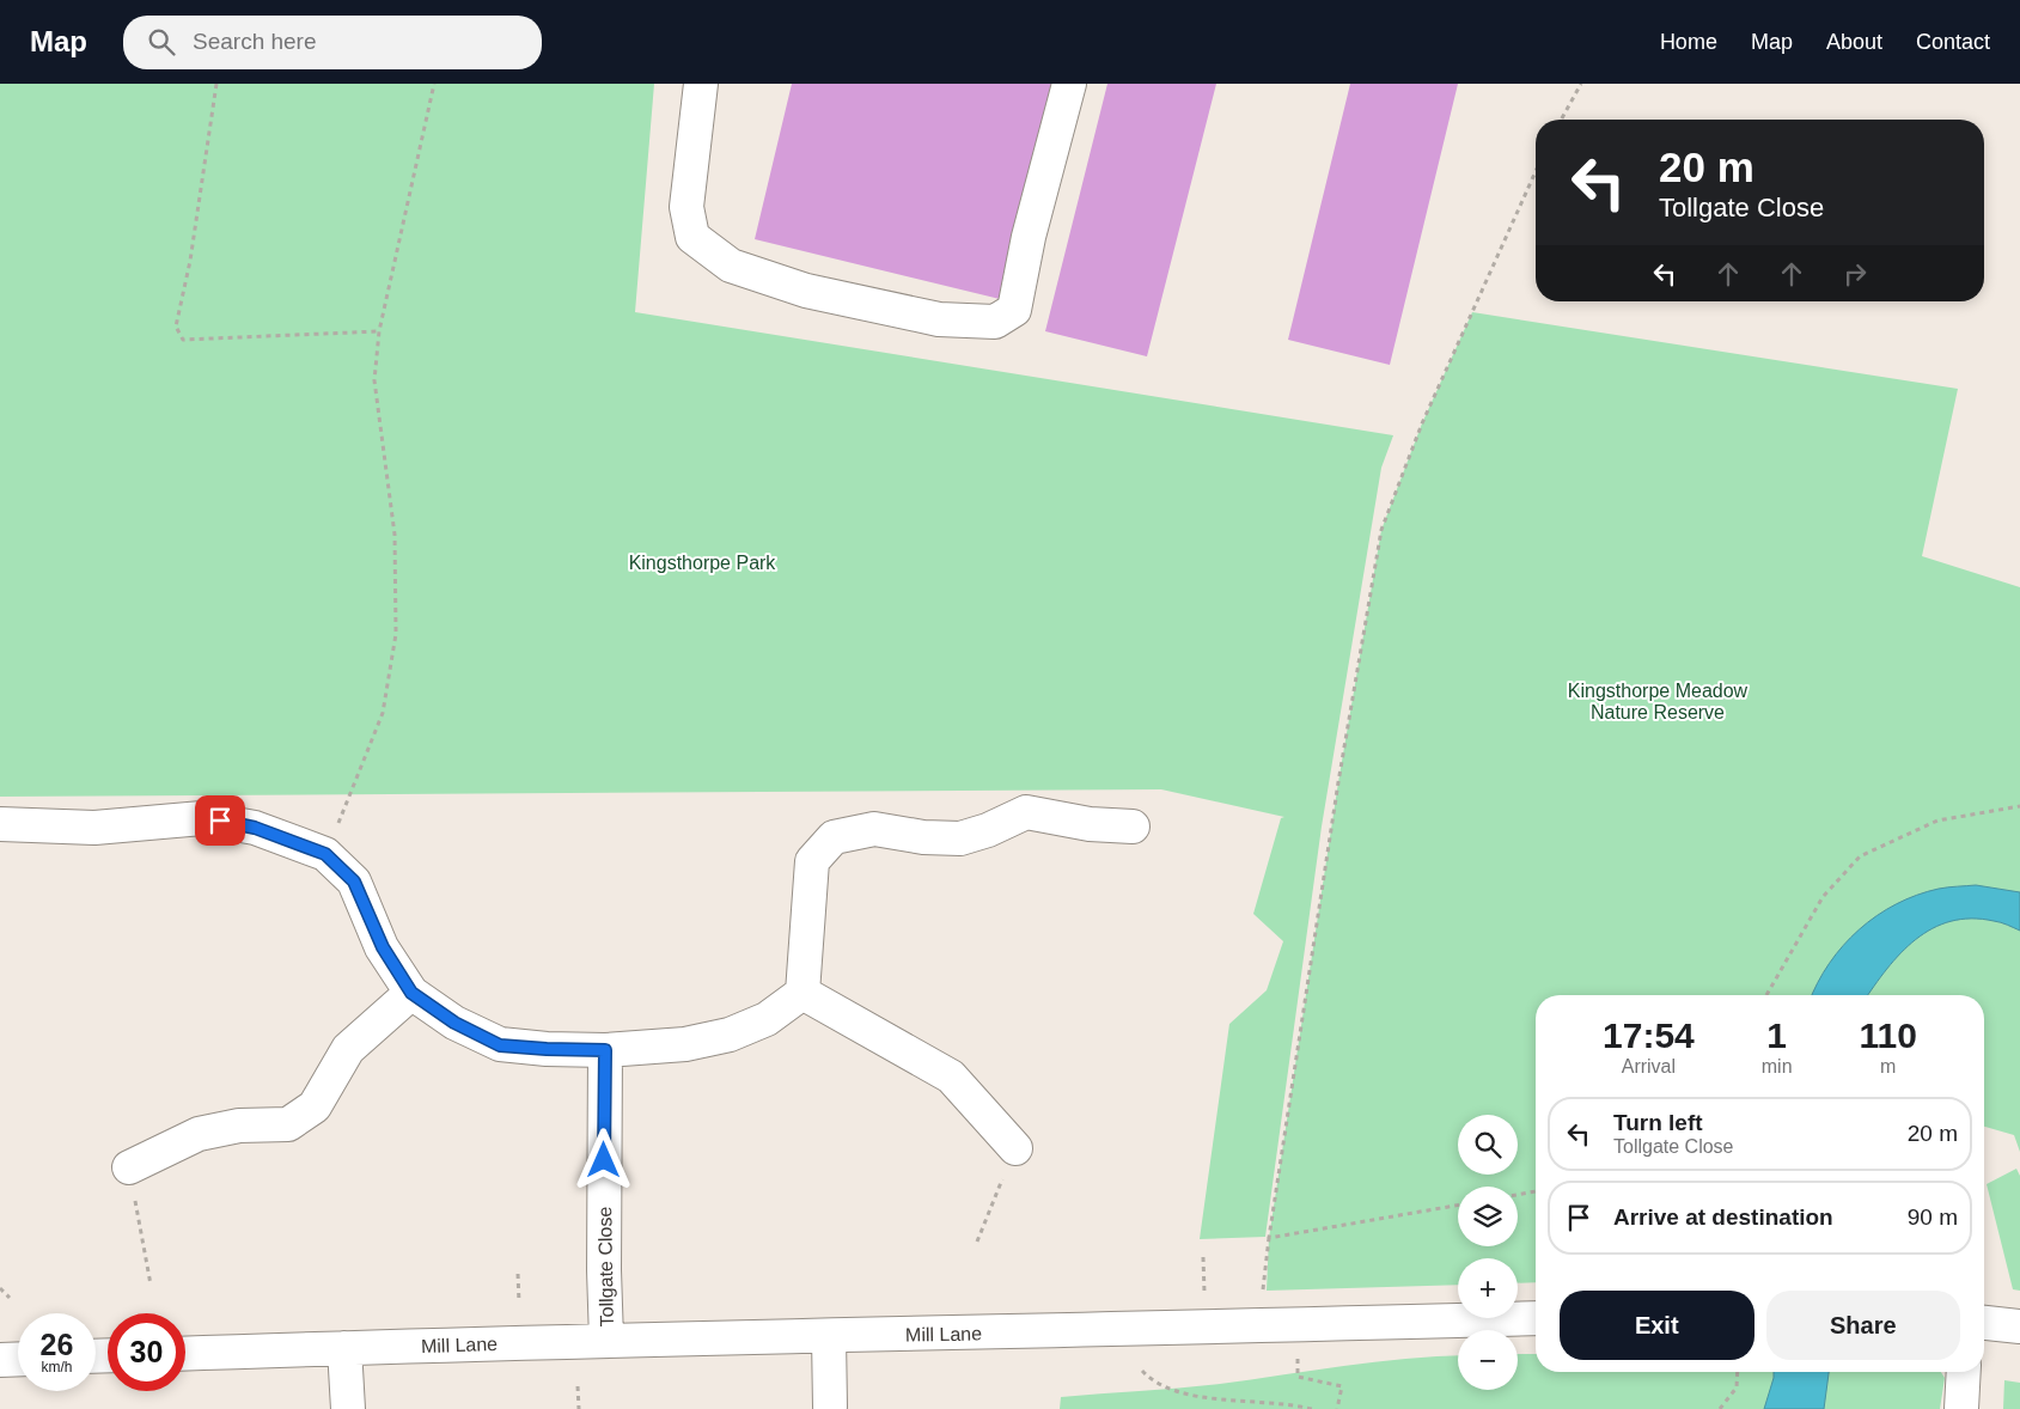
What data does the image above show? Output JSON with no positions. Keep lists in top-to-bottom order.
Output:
{
  "streets": {
    "street": ["Tollgate Close", "Mill Lane"]
  },
  "crossings": [
    ["Tollgate Close", "Mill Lane"]
  ],
  "parks": ["Kingsthorpe Park", "Kingsthorpe Meadow Nature Reserve"],
  "page": {
    "header": "Map",
    "search": "Search here",
    "nav": [
      "Home",
      "Map",
      "About",
      "Contact"
    ],
    "turn": ["20 m", "Tollgate Close"],
    "eta": [
      "17:54",
      "Arrival",
      "1",
      "min",
      "110",
      "m"
    ],
    "list": [
      {
        "name": "Turn left",
        "note": "Tollgate Close",
        "value": "20 m"
      },
      {
        "name": "Arrive at destination",
        "value": "90 m"
      }
    ],
    "map_buttons": ["+", "−"],
    "buttons": ["Exit", "Share"],
    "speed": "26 km/h",
    "limit": "30"
  }
}
